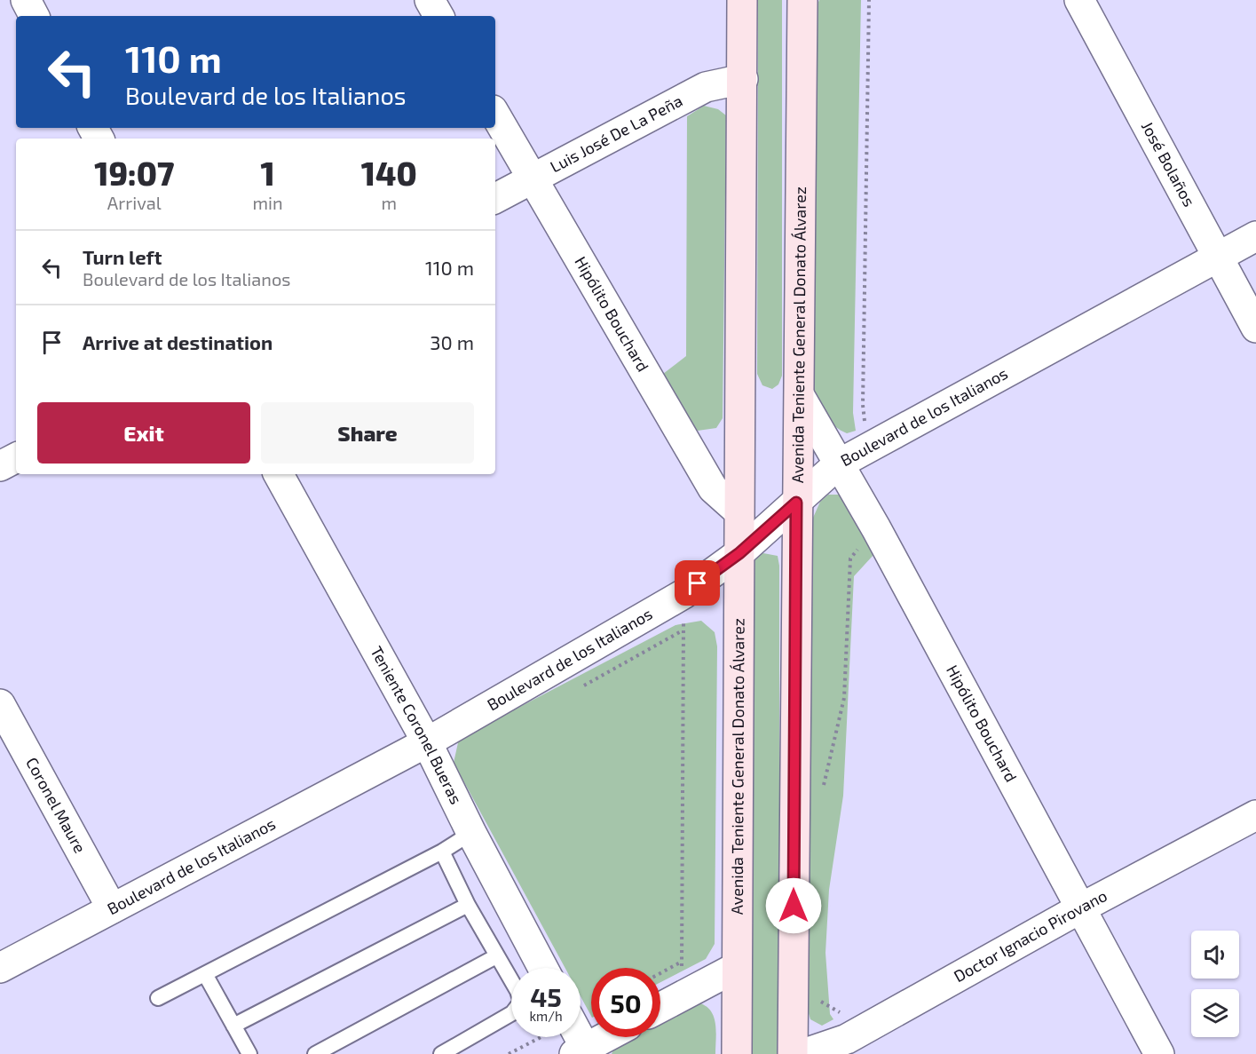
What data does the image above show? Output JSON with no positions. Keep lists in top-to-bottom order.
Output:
{
  "streets": {
    "main road": ["Avenida Teniente General Donato Álvarez"],
    "street": [
      "Luis José De La Peña",
      "José Bolaños",
      "Hipólito Bouchard",
      "Boulevard de los Italianos",
      "Teniente Coronel Bueras",
      "Coronel Maure",
      "Doctor Ignacio Pirovano"
    ]
  },
  "crossings": [
    ["Luis José De La Peña", "Hipólito Bouchard"],
    ["Luis José De La Peña", "Avenida Teniente General Donato Álvarez"],
    ["José Bolaños", "Boulevard de los Italianos"],
    ["Hipólito Bouchard", "Avenida Teniente General Donato Álvarez"],
    ["Hipólito Bouchard", "Boulevard de los Italianos"],
    ["Hipólito Bouchard", "Doctor Ignacio Pirovano"],
    ["Avenida Teniente General Donato Álvarez", "Boulevard de los Italianos"],
    ["Boulevard de los Italianos", "Teniente Coronel Bueras"],
    ["Boulevard de los Italianos", "Coronel Maure"]
  ],
  "page": {
    "turn": ["110 m", "Boulevard de los Italianos"],
    "eta": [
      "19:07",
      "Arrival",
      "1",
      "min",
      "140",
      "m"
    ],
    "list": [
      {
        "name": "Turn left",
        "note": "Boulevard de los Italianos",
        "value": "110 m"
      },
      {
        "name": "Arrive at destination",
        "value": "30 m"
      }
    ],
    "buttons": ["Exit", "Share"],
    "speed": "45 km/h",
    "limit": "50"
  }
}
